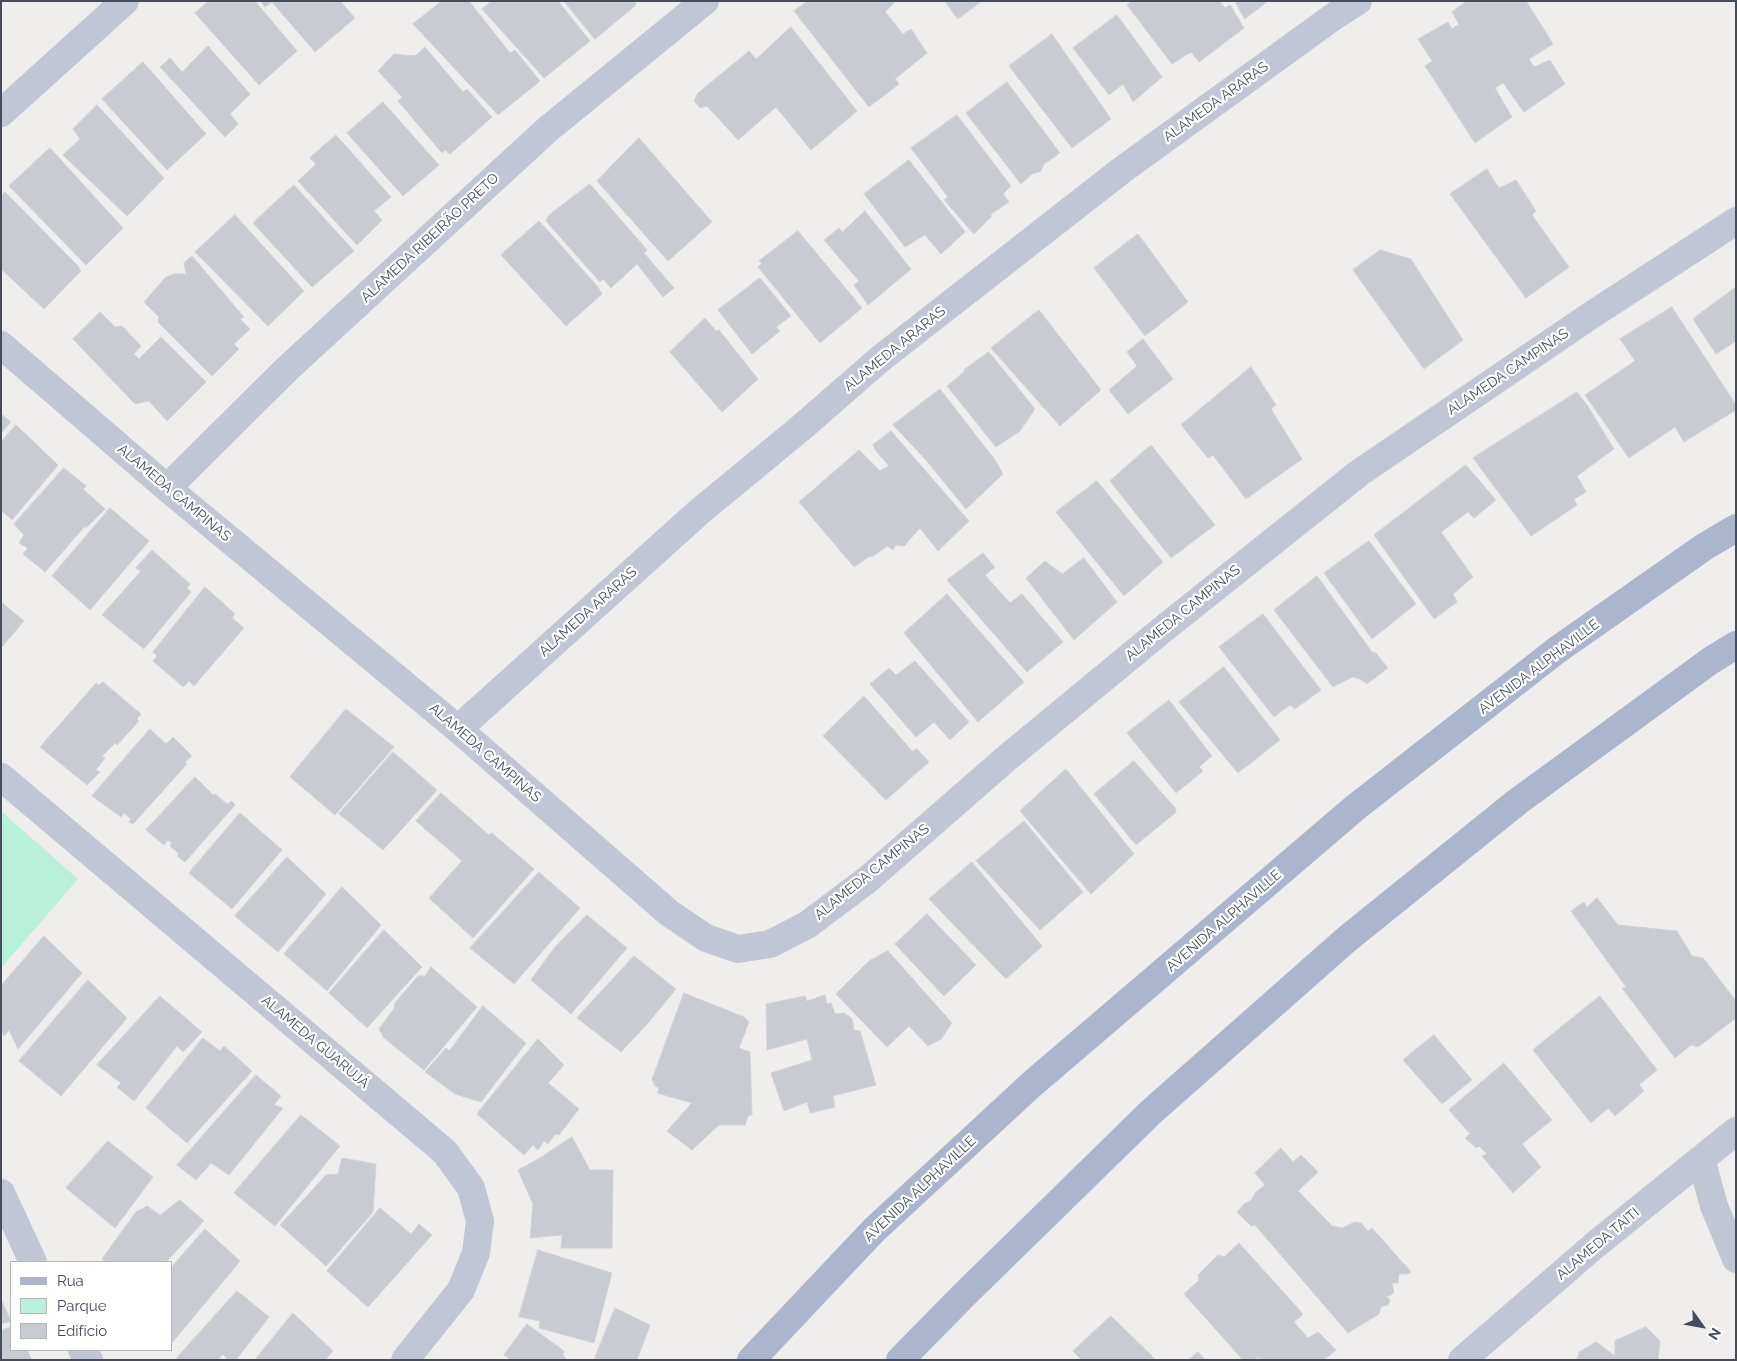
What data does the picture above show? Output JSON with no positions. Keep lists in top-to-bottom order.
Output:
{
  "streets": {
    "main road": ["AVENIDA ALPHAVILLE"],
    "street": [
      "ALAMEDA ARARAS",
      "ALAMEDA RIBEIRÃO PRETO",
      "ALAMEDA CAMPINAS",
      "ALAMEDA GUARUJÁ",
      "ALAMEDA TAITI"
    ]
  },
  "crossings": [
    ["ALAMEDA ARARAS", "ALAMEDA CAMPINAS"],
    ["ALAMEDA RIBEIRÃO PRETO", "ALAMEDA CAMPINAS"]
  ],
  "legend": ["Rua", "Parque", "Edifício"],
  "north": "bottom right"
}
